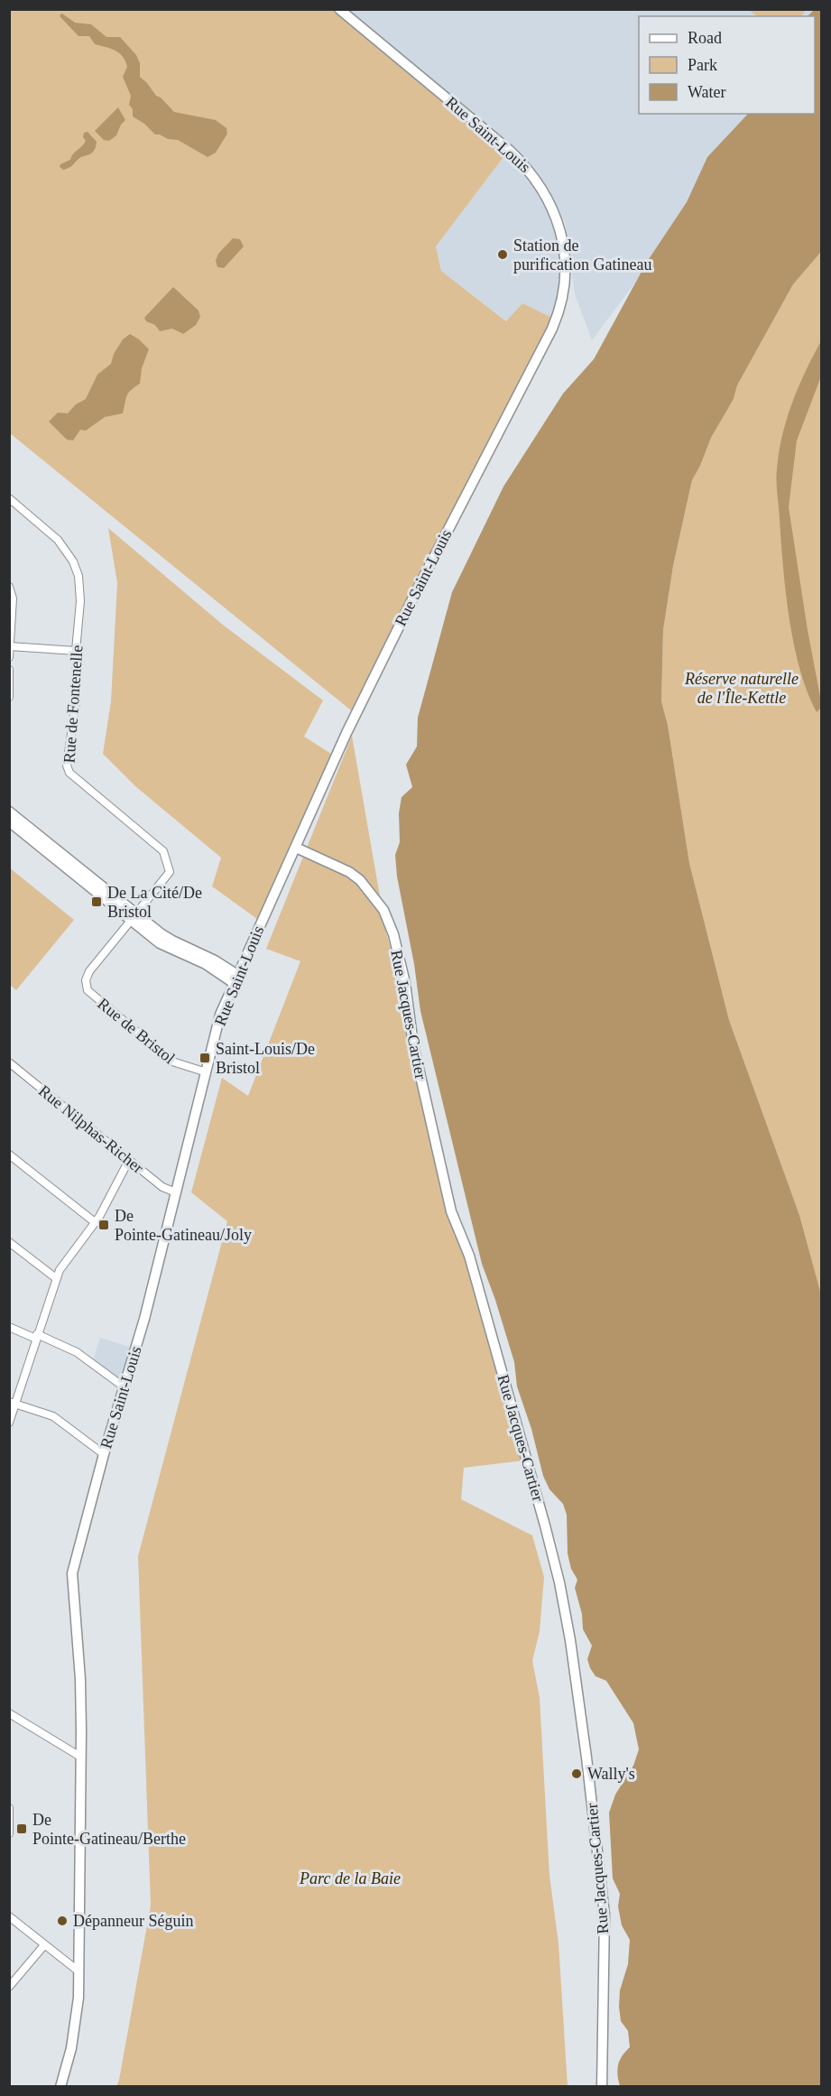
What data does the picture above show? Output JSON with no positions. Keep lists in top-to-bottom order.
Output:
{
  "streets": {
    "street": [
      "Rue Saint-Louis",
      "Rue de Fontenelle",
      "Rue Jacques-Cartier",
      "Rue de Bristol",
      "Rue Nilphas-Richer"
    ]
  },
  "crossings": [
    ["Rue Saint-Louis", "Rue Jacques-Cartier"],
    ["Rue Saint-Louis", "Rue de Bristol"],
    ["Rue Saint-Louis", "Rue Nilphas-Richer"],
    ["Rue de Fontenelle", "Rue de Bristol"]
  ],
  "parks": ["Réserve naturelle de l'Île-Kettle", "Parc de la Baie"],
  "places": {
    "other": ["Station de purification Gatineau", "Wally's", "Dépanneur Séguin"],
    "transit": [
      "De La Cité/De Bristol",
      "Saint-Louis/De Bristol",
      "De Pointe-Gatineau/Joly",
      "De Pointe-Gatineau/Berthe"
    ]
  },
  "legend": ["Road", "Park", "Water"]
}
